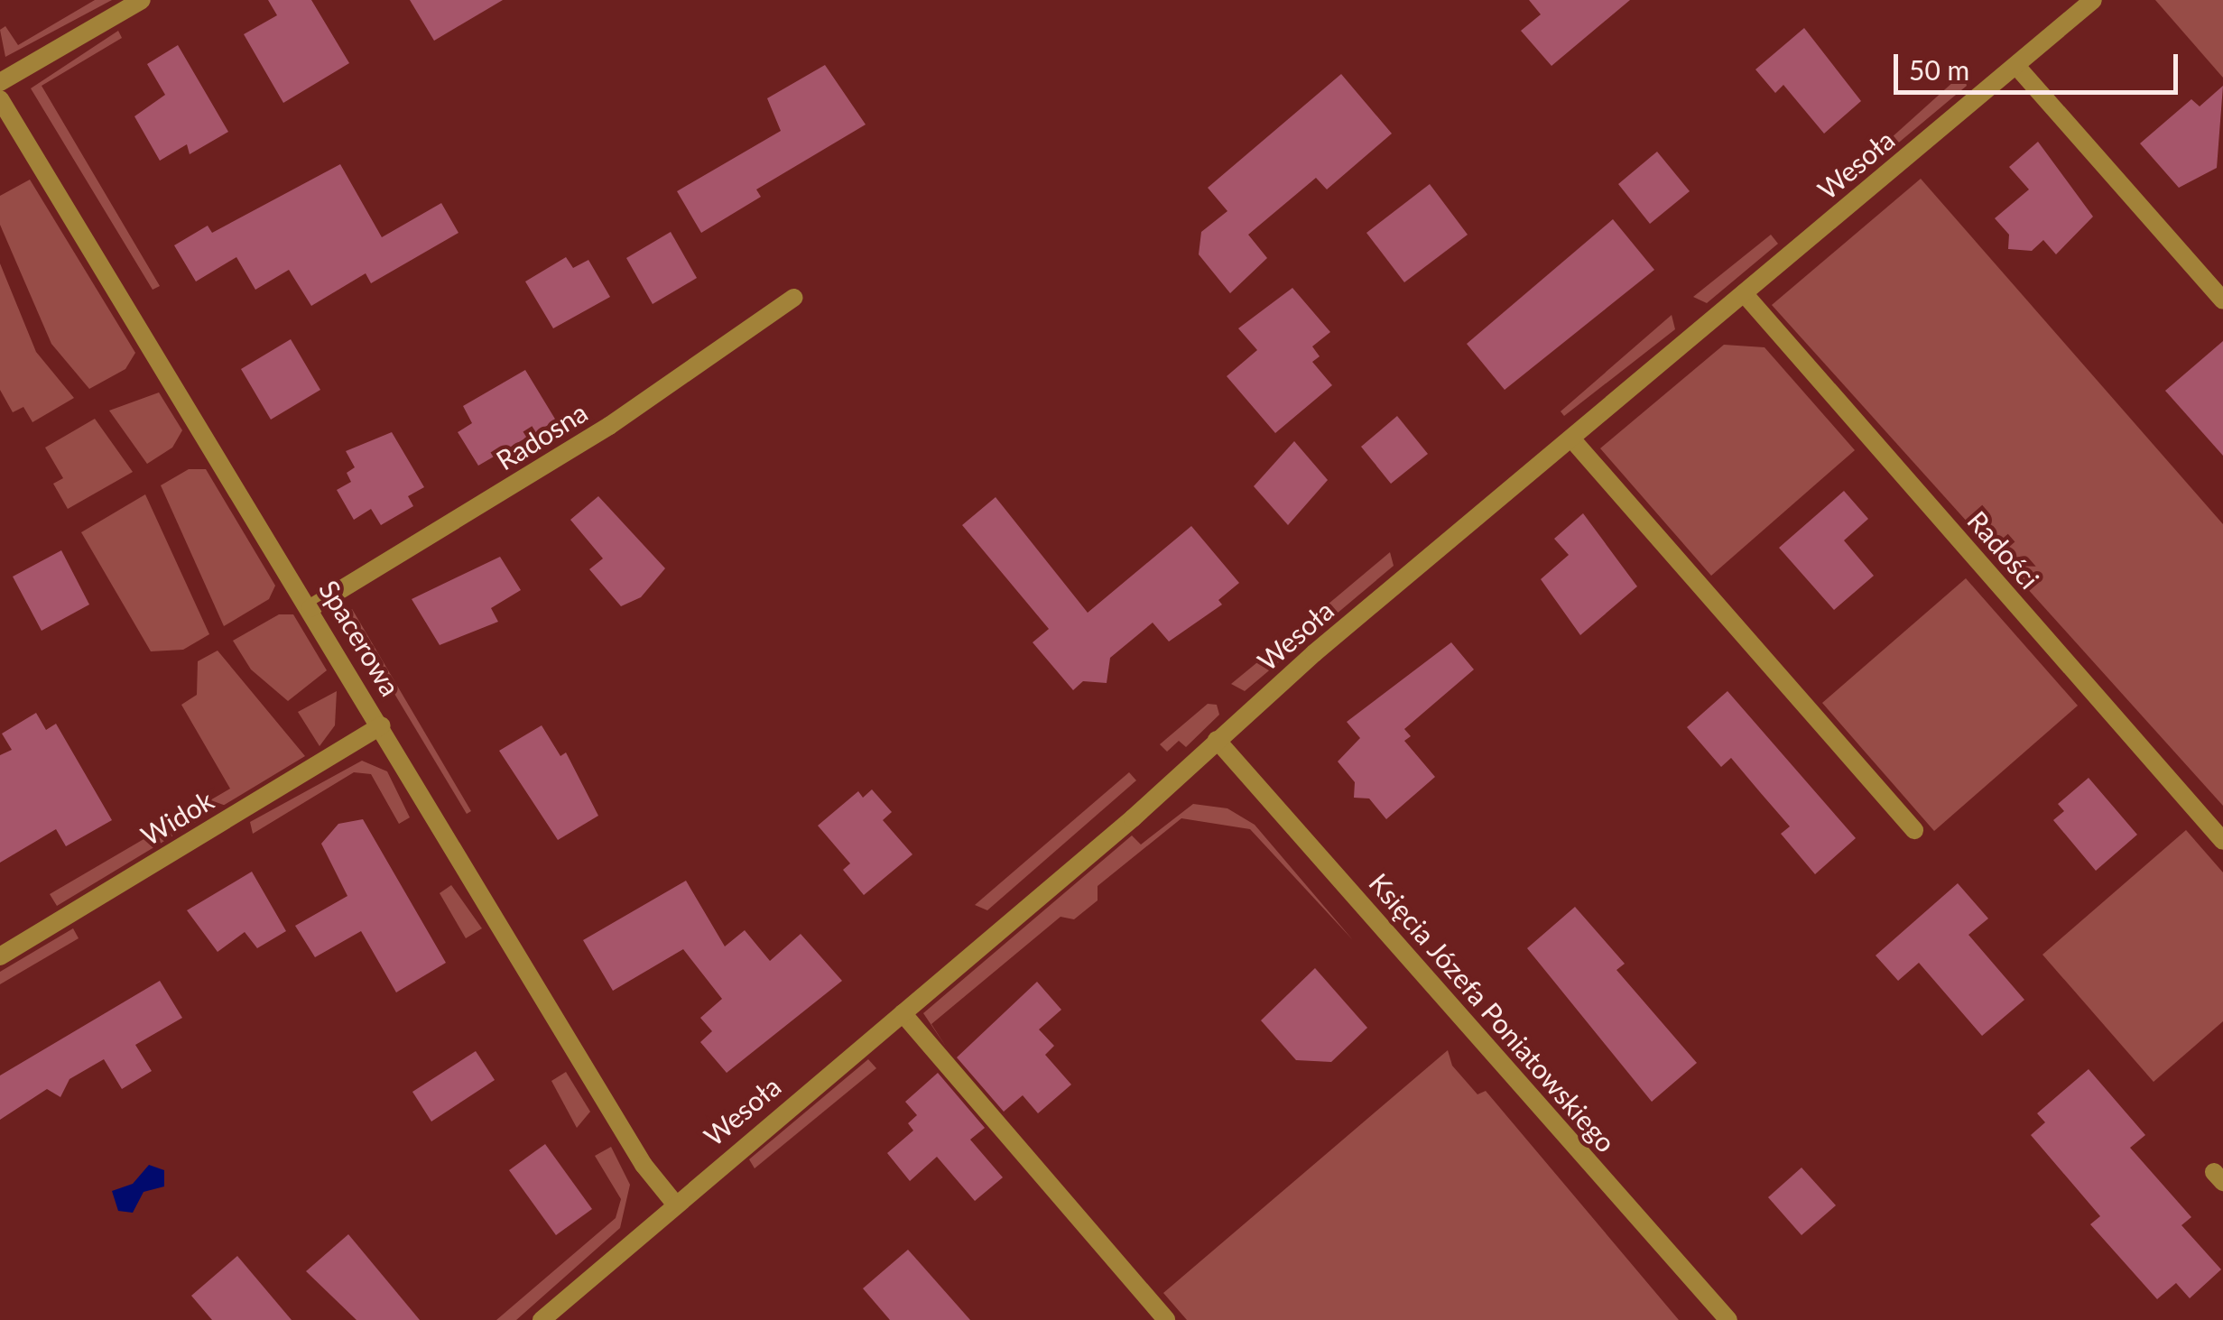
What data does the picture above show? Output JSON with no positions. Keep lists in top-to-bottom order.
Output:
{
  "streets": {
    "street": [
      "Wesoła",
      "Radosna",
      "Radości",
      "Spacerowa",
      "Widok",
      "Księcia Józefa Poniatowskiego"
    ]
  },
  "crossings": [
    ["Wesoła", "Radości"],
    ["Wesoła", "Spacerowa"],
    ["Wesoła", "Księcia Józefa Poniatowskiego"],
    ["Radosna", "Spacerowa"],
    ["Spacerowa", "Widok"]
  ],
  "scale_bar": "50 m"
}
